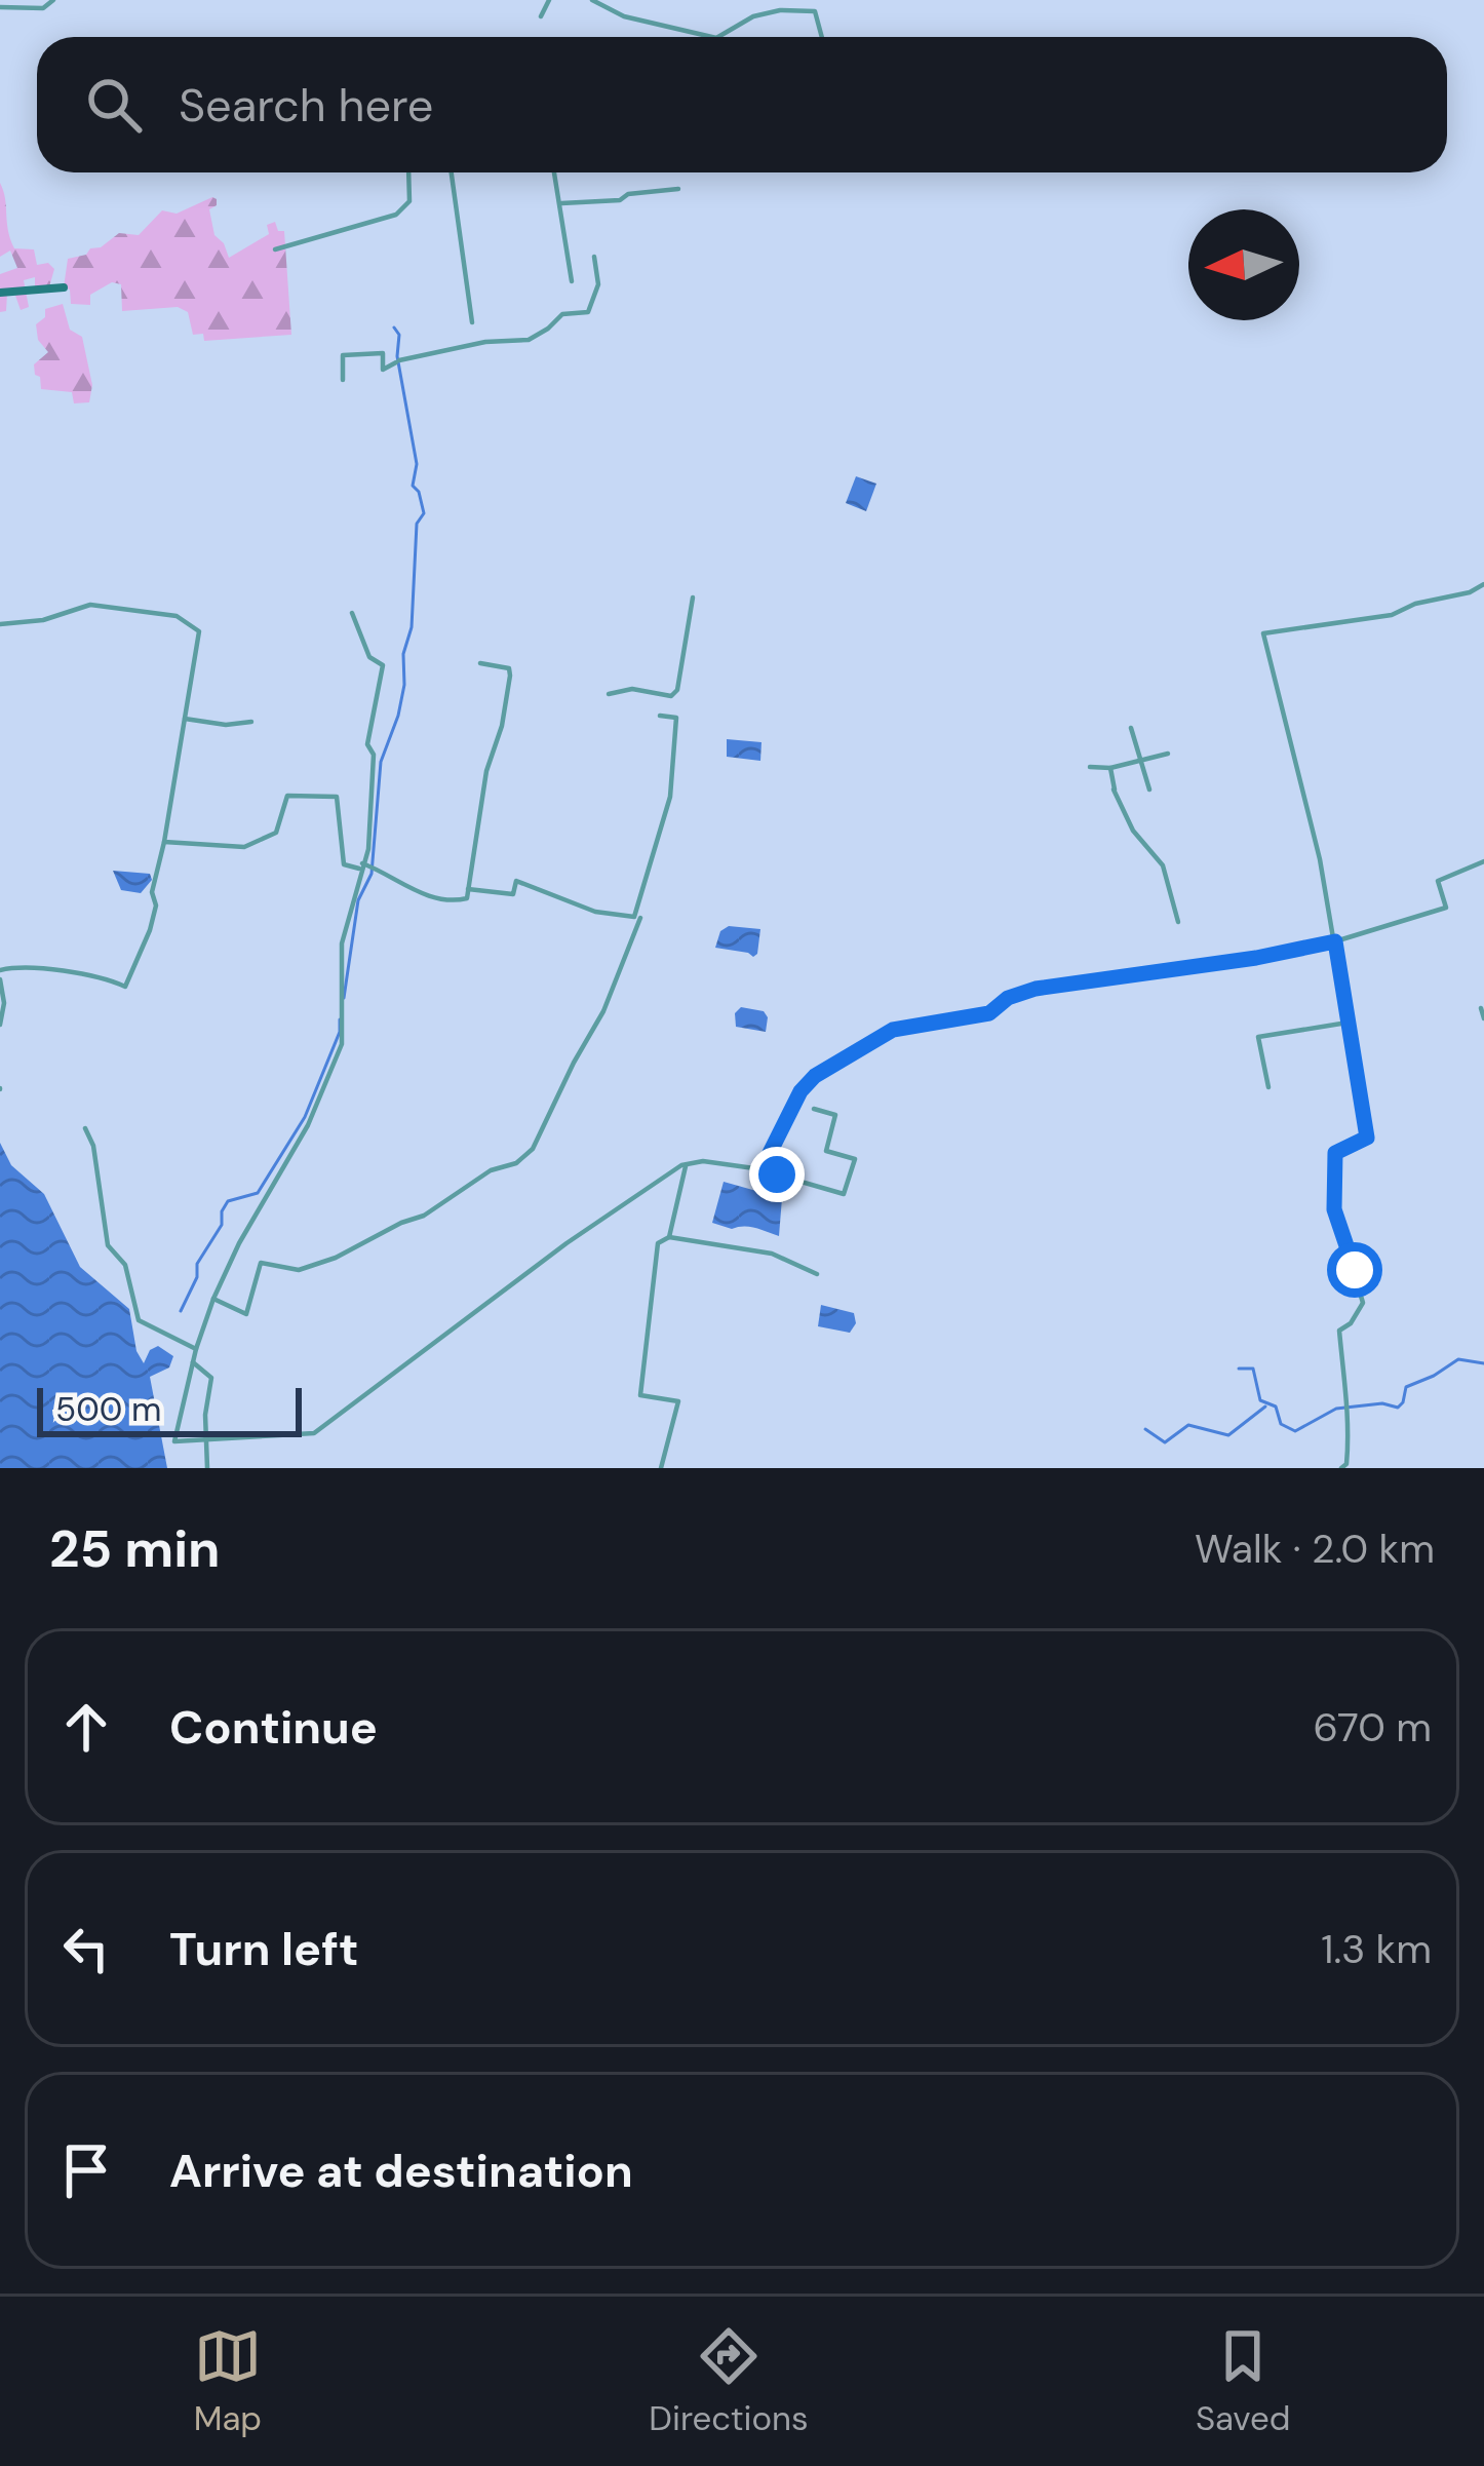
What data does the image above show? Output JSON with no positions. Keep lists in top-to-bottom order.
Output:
{
  "scale_bar": "500 m",
  "north": "left",
  "page": {
    "search": "Search here",
    "scale": "500 m",
    "heading": ["25 min", "Walk · 2.0 km"],
    "list": [
      ["Continue", "670 m"],
      ["Turn left", "1.3 km"],
      "Arrive at destination"
    ],
    "nav": ["Map", "Directions", "Saved"]
  }
}
